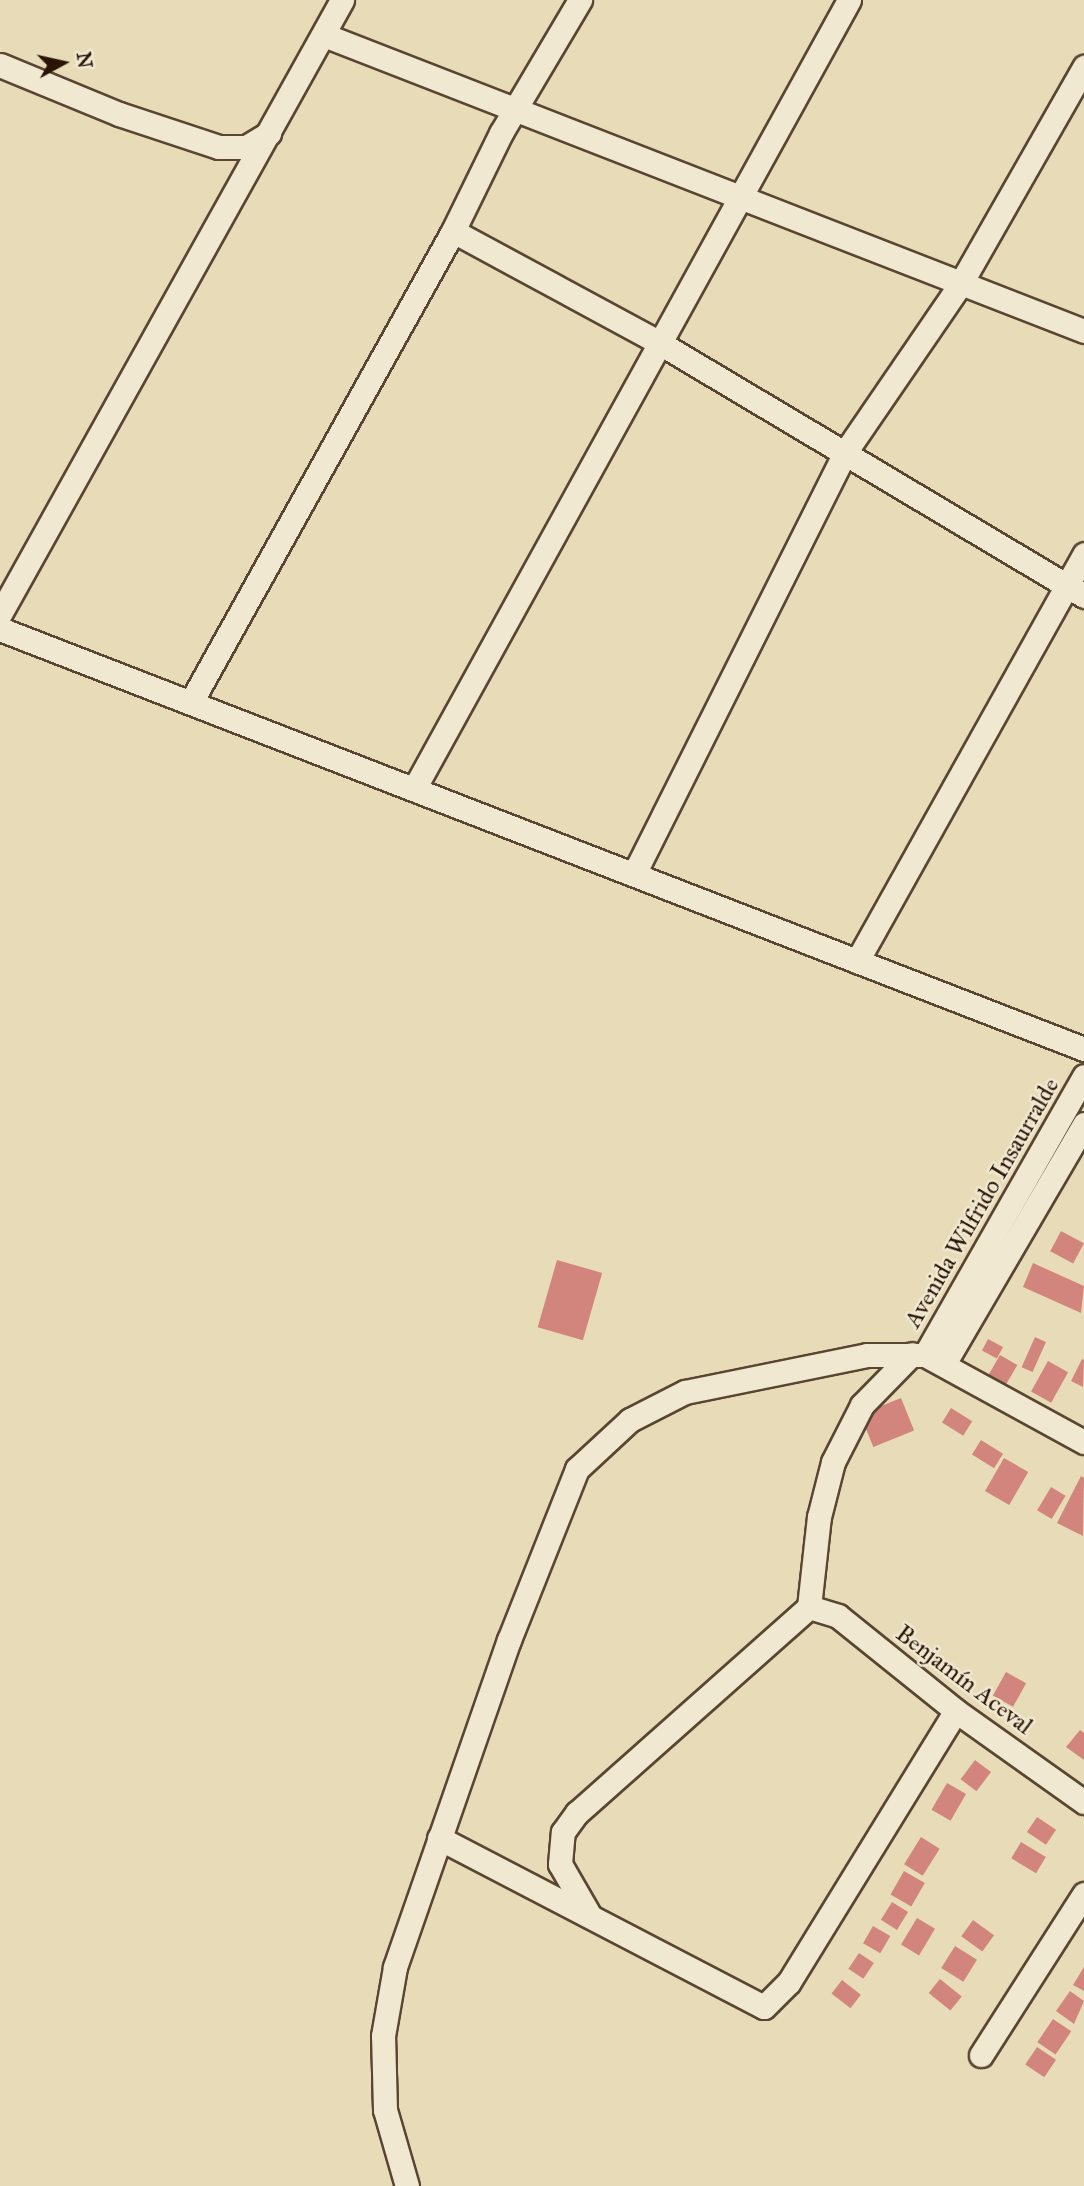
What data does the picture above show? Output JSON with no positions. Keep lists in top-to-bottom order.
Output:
{
  "streets": {
    "street": ["Avenida Wilfrido Insaurralde", "Benjamín Aceval"]
  },
  "north": "right"
}
